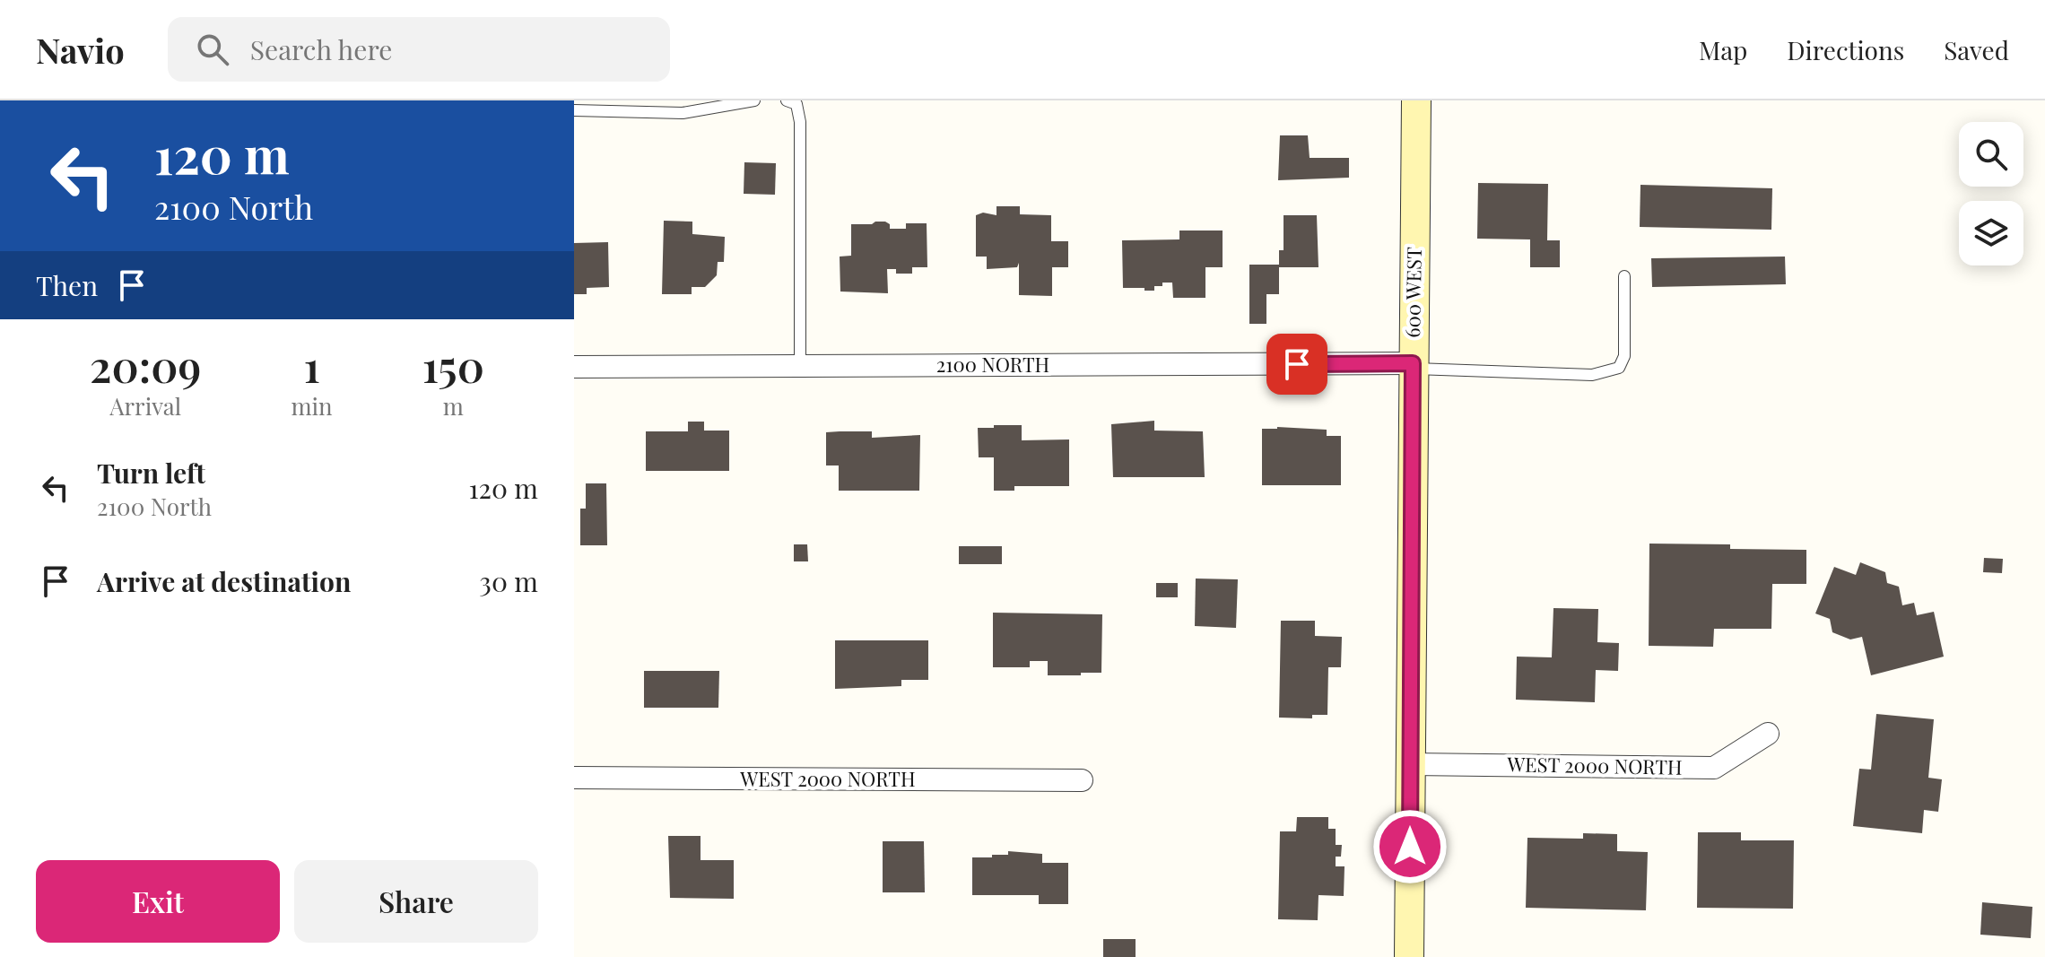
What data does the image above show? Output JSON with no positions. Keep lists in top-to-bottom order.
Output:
{
  "streets": {
    "street": ["600 WEST", "2100 NORTH", "WEST 2000 NORTH"]
  },
  "crossings": [
    ["600 WEST", "2100 NORTH"],
    ["600 WEST", "WEST 2000 NORTH"]
  ],
  "page": {
    "header": "Navio",
    "search": "Search here",
    "nav": ["Map", "Directions", "Saved"],
    "turn": ["120 m", "2100 North"],
    "then": "Then",
    "eta": [
      "20:09",
      "Arrival",
      "1",
      "min",
      "150",
      "m"
    ],
    "list": [
      {
        "name": "Turn left",
        "note": "2100 North",
        "value": "120 m"
      },
      {
        "name": "Arrive at destination",
        "value": "30 m"
      }
    ],
    "buttons": ["Exit", "Share"]
  }
}
